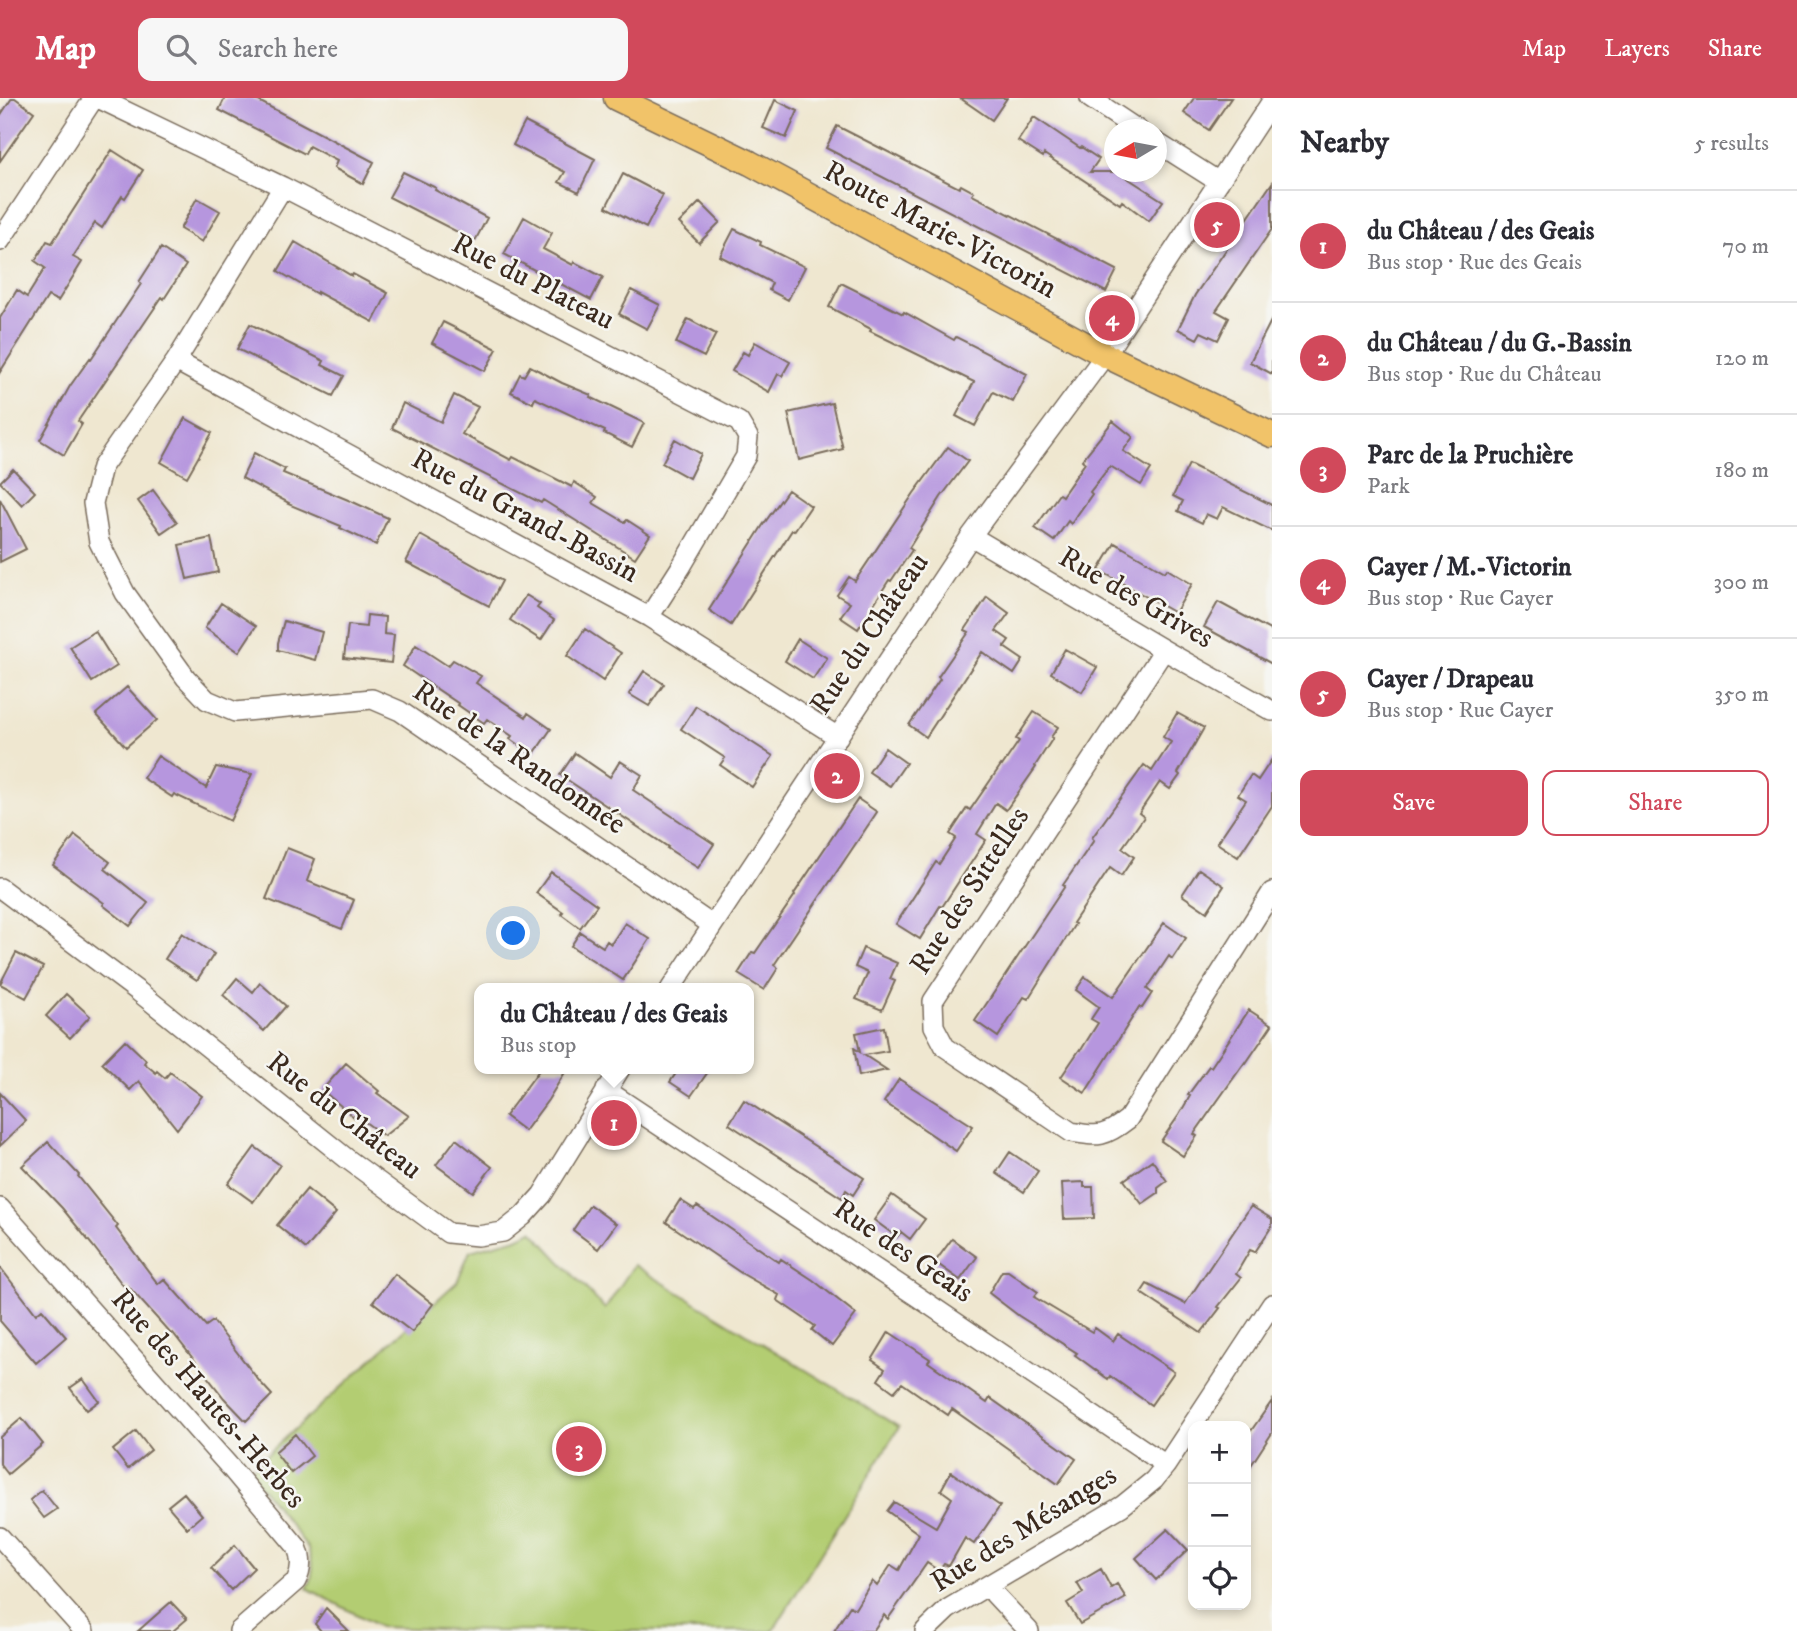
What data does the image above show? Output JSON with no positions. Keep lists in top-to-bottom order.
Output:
{
  "streets": {
    "main road": ["Route Marie-Victorin"],
    "street": [
      "Rue du Plateau",
      "Rue du Grand-Bassin",
      "Rue des Grives",
      "Rue du Château",
      "Rue de la Randonnée",
      "Rue des Sittelles",
      "Rue des Geais",
      "Rue des Hautes-Herbes",
      "Rue des Mésanges"
    ]
  },
  "crossings": [
    ["Route Marie-Victorin", "Rue du Château"],
    ["Rue du Plateau", "Rue du Grand-Bassin"],
    ["Rue du Plateau", "Rue de la Randonnée"],
    ["Rue du Grand-Bassin", "Rue du Château"],
    ["Rue du Grand-Bassin", "Rue de la Randonnée"],
    ["Rue des Grives", "Rue du Château"],
    ["Rue des Grives", "Rue des Sittelles"],
    ["Rue du Château", "Rue de la Randonnée"],
    ["Rue du Château", "Rue des Geais"],
    ["Rue des Geais", "Rue des Mésanges"]
  ],
  "north": "left",
  "page": {
    "header": "Map",
    "search": "Search here",
    "nav": ["Map", "Layers", "Share"],
    "heading": ["Nearby", "5 results"],
    "list": [
      {
        "mark": "1",
        "name": "du Château / des Geais",
        "note": "Bus stop · Rue des Geais",
        "value": "70 m"
      },
      {
        "mark": "2",
        "name": "du Château / du G.-Bassin",
        "note": "Bus stop · Rue du Château",
        "value": "120 m"
      },
      {
        "mark": "3",
        "name": "Parc de la Pruchière",
        "note": "Park",
        "value": "180 m"
      },
      {
        "mark": "4",
        "name": "Cayer / M.-Victorin",
        "note": "Bus stop · Rue Cayer",
        "value": "300 m"
      },
      {
        "mark": "5",
        "name": "Cayer / Drapeau",
        "note": "Bus stop · Rue Cayer",
        "value": "350 m"
      }
    ],
    "pins": [
      "5",
      "4",
      "2",
      "1",
      "3"
    ],
    "buttons": ["Save", "Share"],
    "popup": ["du Château / des Geais", "Bus stop"],
    "map_buttons": ["+", "−"]
  }
}
